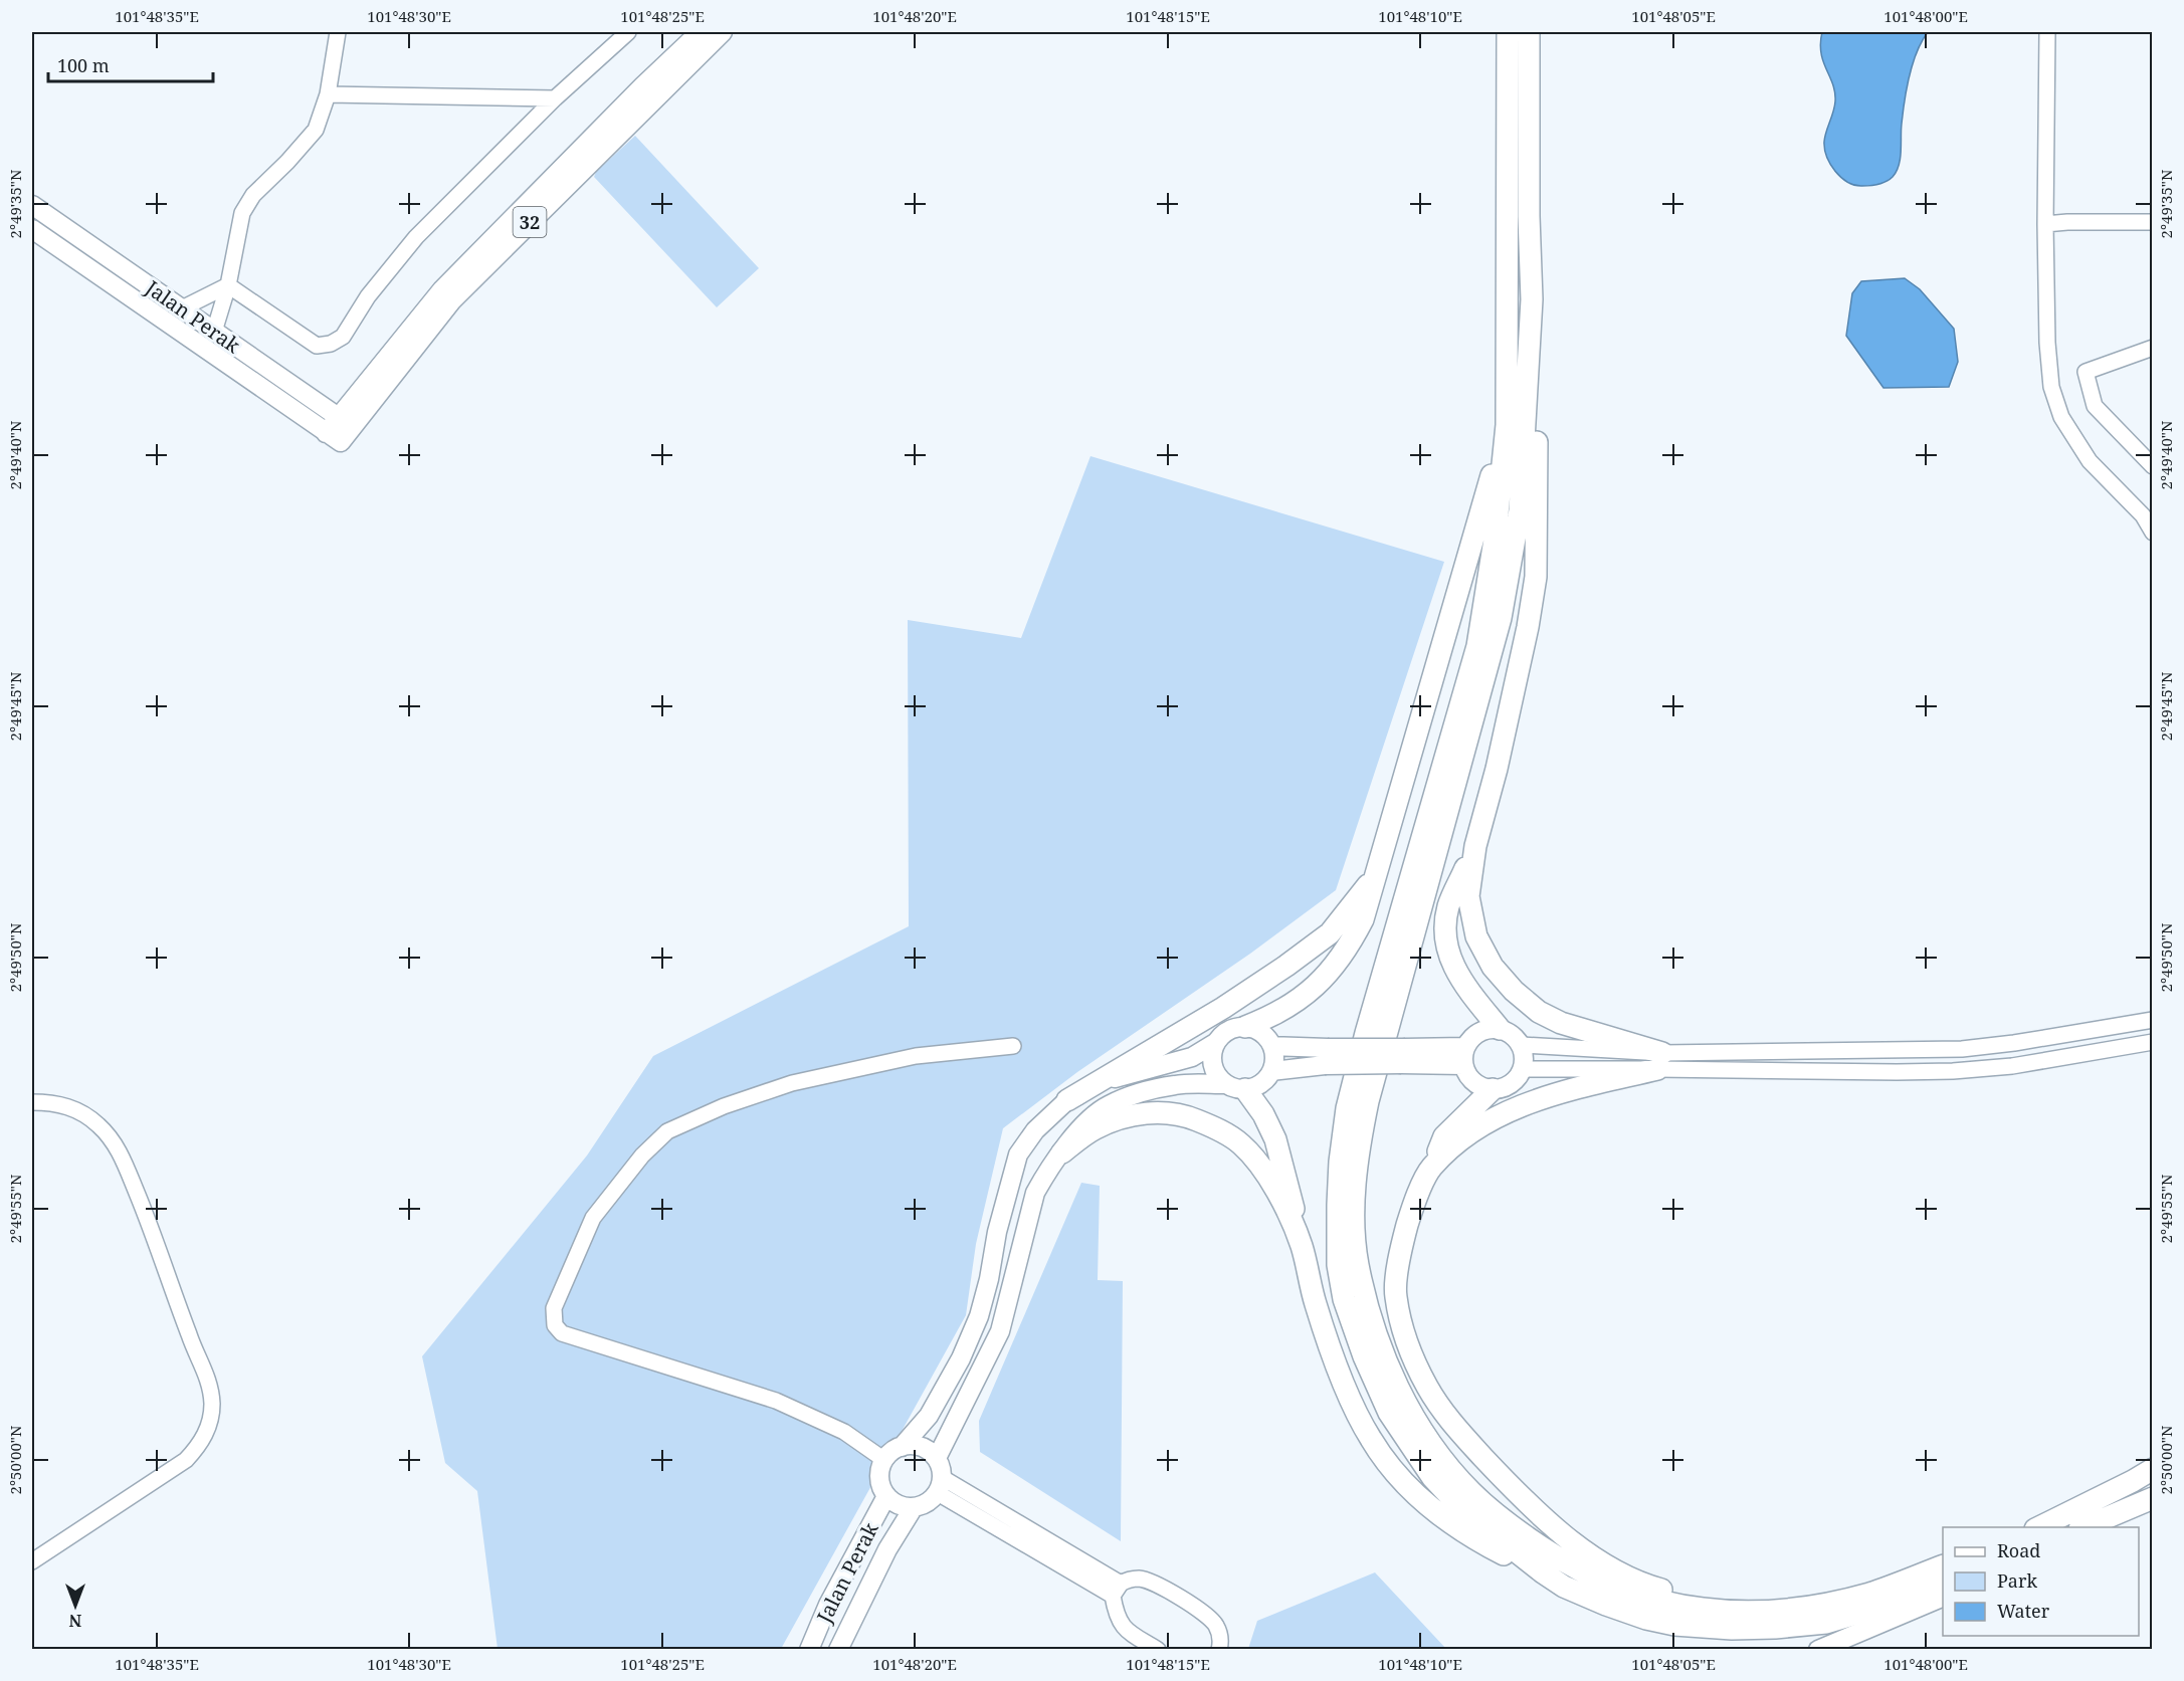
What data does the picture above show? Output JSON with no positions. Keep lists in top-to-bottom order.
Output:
{
  "streets": {
    "main road": ["32", "Jalan Perak"]
  },
  "crossings": [
    ["32", "Jalan Perak"]
  ],
  "legend": ["Road", "Park", "Water"],
  "scale_bar": "100 m",
  "north": "bottom",
  "coordinates": [
    "101°48'35\"E",
    "101°48'30\"E",
    "101°48'25\"E",
    "101°48'20\"E",
    "101°48'15\"E",
    "101°48'10\"E",
    "101°48'05\"E",
    "101°48'00\"E",
    "2°49'35\"N",
    "2°49'40\"N",
    "2°49'45\"N",
    "2°49'50\"N",
    "2°49'55\"N",
    "2°50'00\"N"
  ]
}
